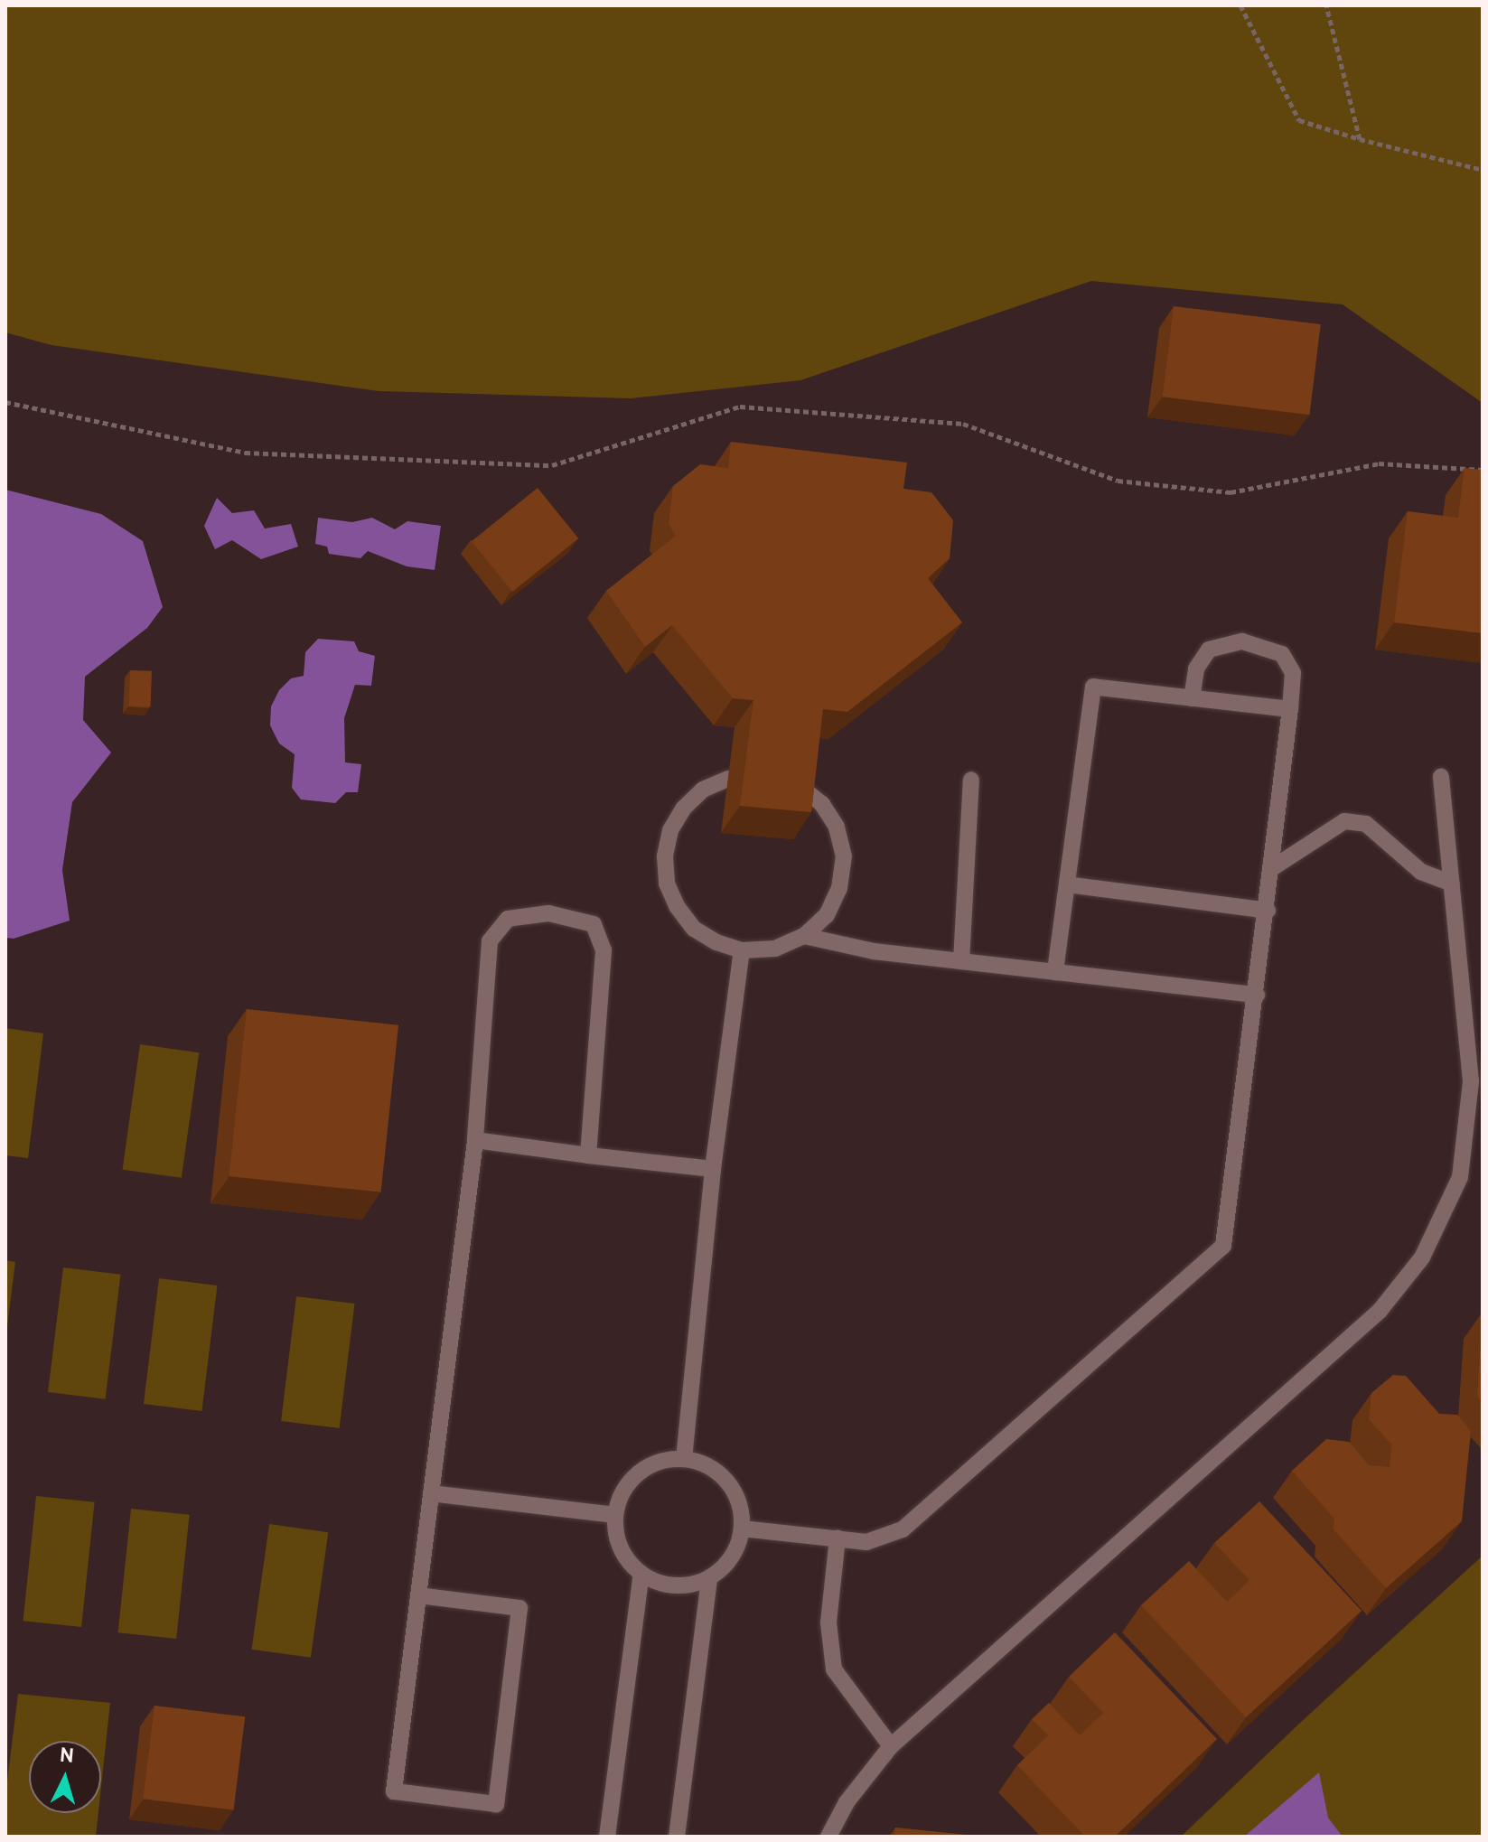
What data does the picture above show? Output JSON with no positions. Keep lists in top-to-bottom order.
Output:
{
  "north": "top"
}
